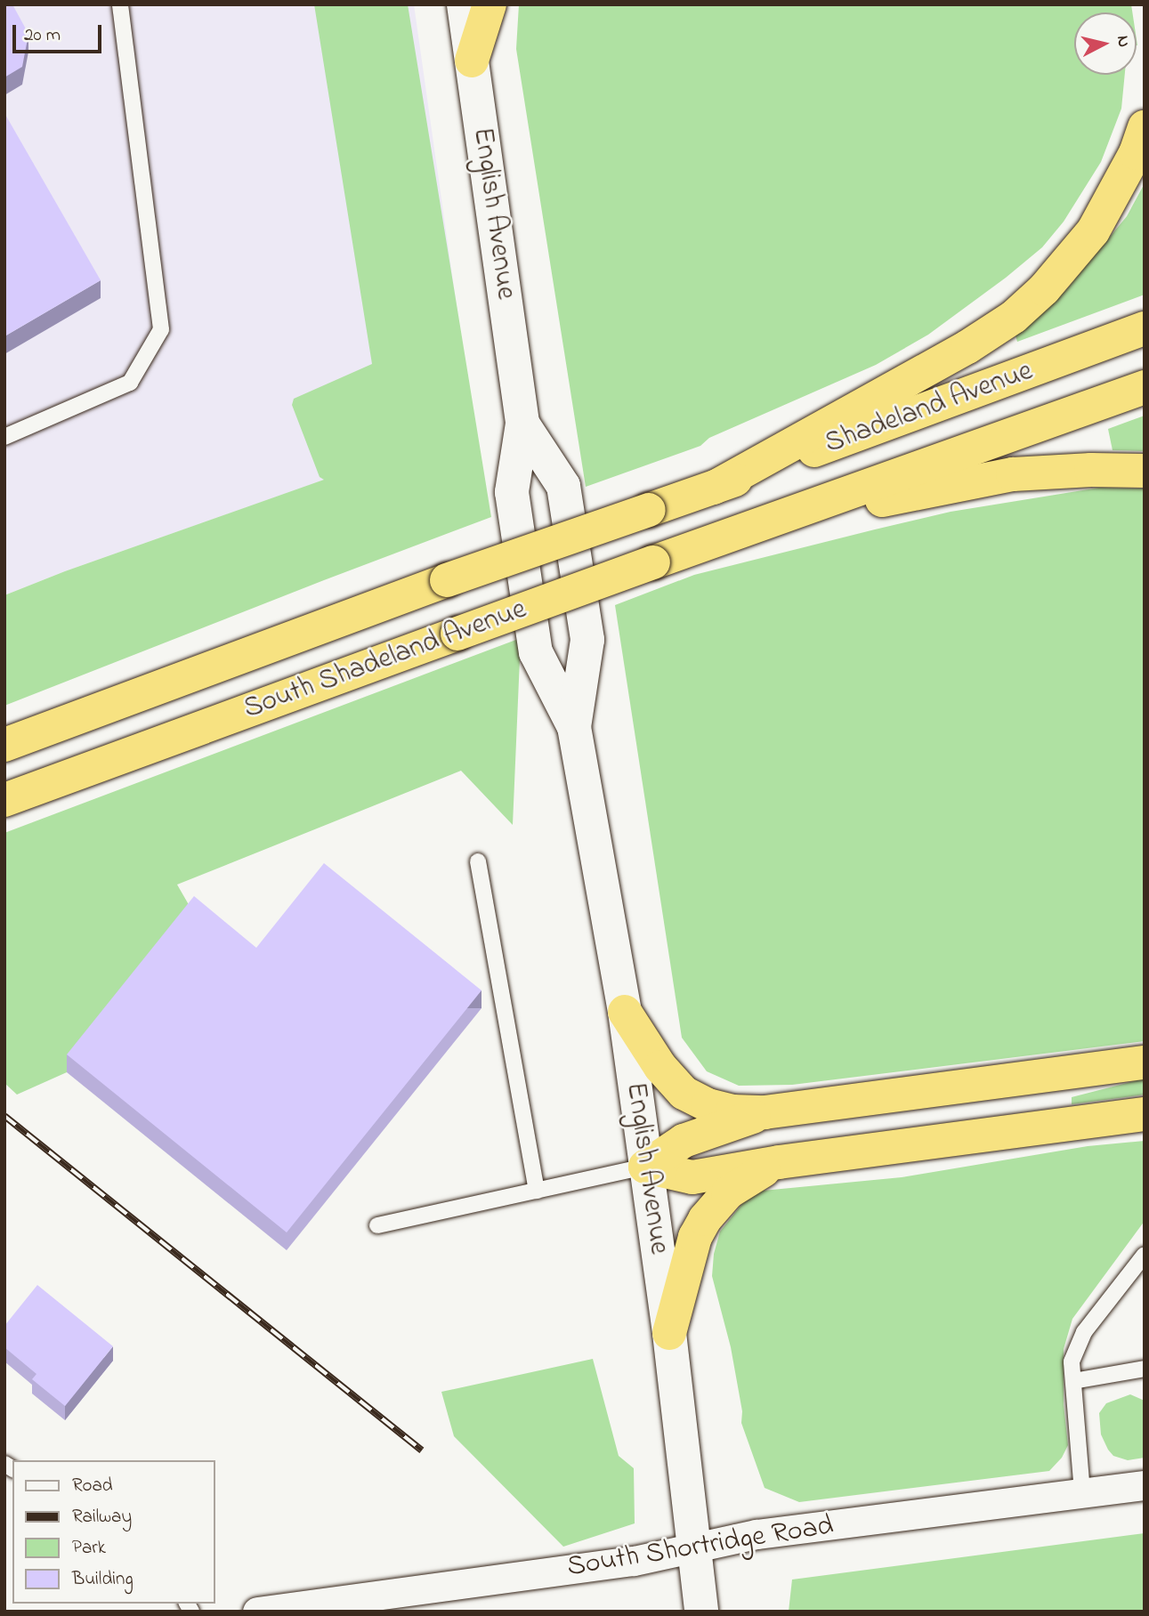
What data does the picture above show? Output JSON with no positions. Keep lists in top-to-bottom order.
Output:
{
  "streets": {
    "highway": ["Shadeland Avenue", "South Shadeland Avenue"],
    "street": ["English Avenue", "South Shortridge Road"]
  },
  "crossings": [
    ["English Avenue", "South Shortridge Road"],
    ["Shadeland Avenue", "South Shadeland Avenue"]
  ],
  "legend": [
    "Road",
    "Railway",
    "Park",
    "Building"
  ],
  "scale_bar": "20 m",
  "north": "right"
}
